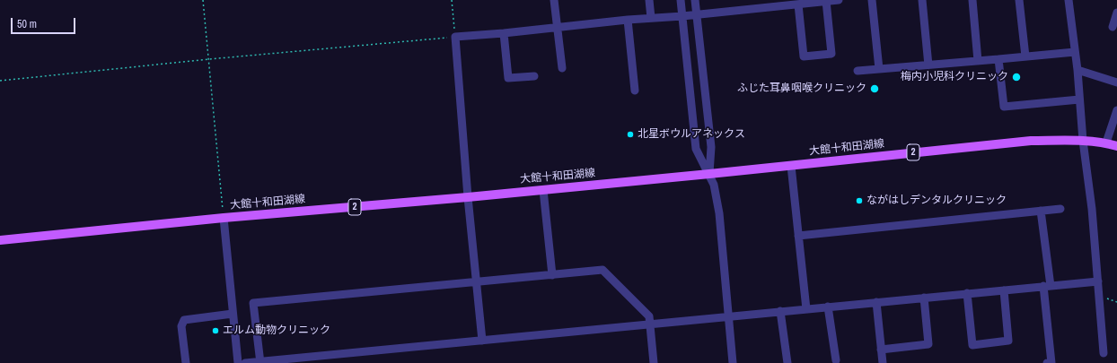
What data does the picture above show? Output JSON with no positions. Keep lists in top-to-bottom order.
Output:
{
  "streets": {
    "main road": ["大館十和田湖線", "2"]
  },
  "places": [
    "梅内小児科クリニック",
    "ふじた耳鼻咽喉クリニック",
    "北星ボウルアネックス",
    "ながはしデンタルクリニック",
    "エルム動物クリニック"
  ],
  "scale_bar": "50 m"
}
